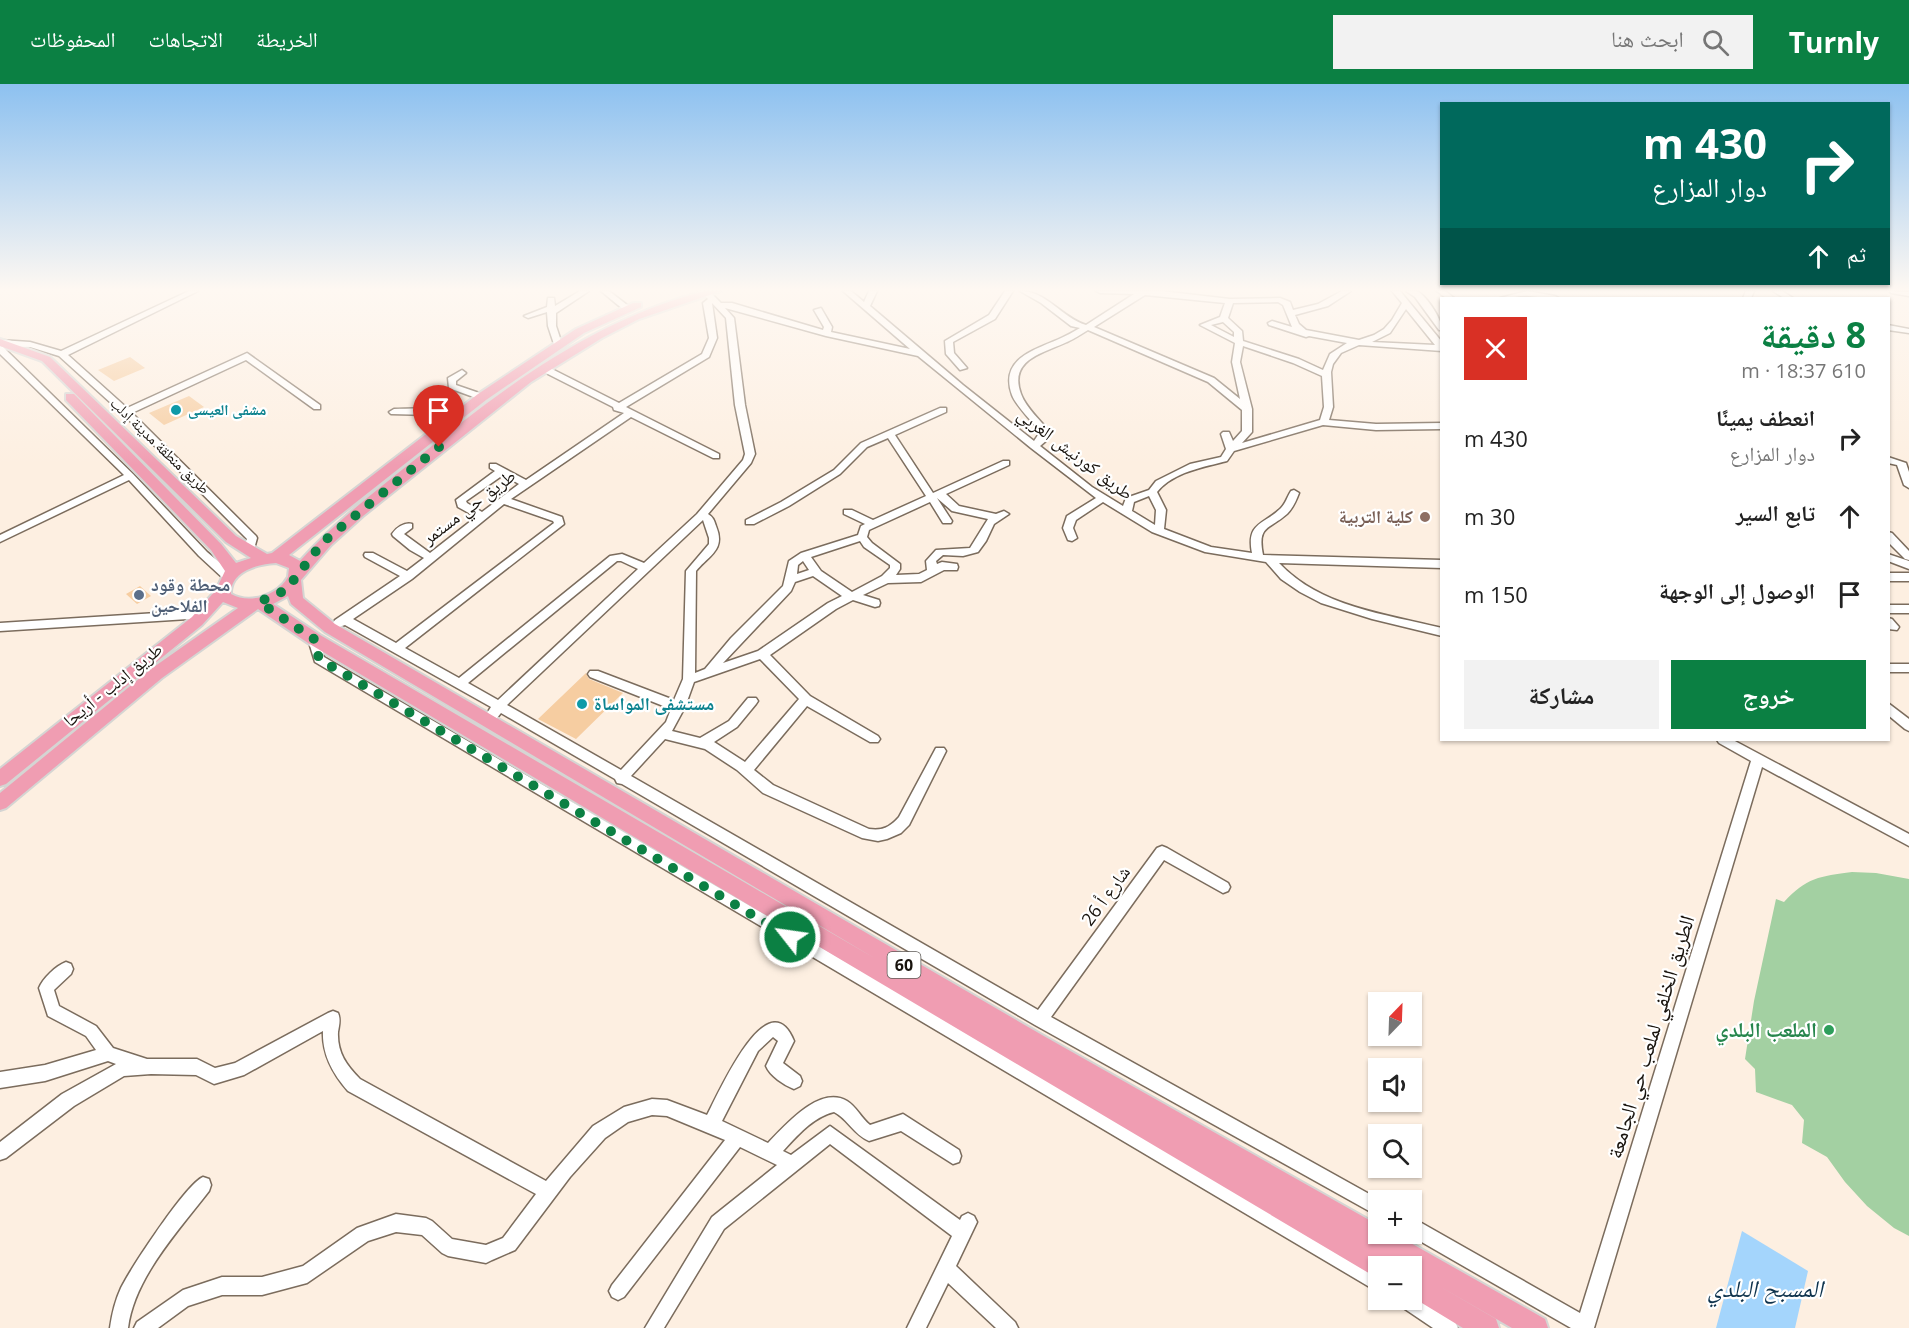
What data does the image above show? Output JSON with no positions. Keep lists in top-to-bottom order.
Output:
{
  "streets": {
    "main road": ["طريق منطقة مدينة إدلب", "طريق إدلب - أريحا", "60"],
    "street": [
      "طريق كورنيش الغربي",
      "طريق حي مستمر",
      "شارع أ 26",
      "الطريق الخلفي لملعب حي الجامعة"
    ]
  },
  "crossings": [
    ["طريق منطقة مدينة إدلب", "طريق إدلب - أريحا"],
    ["طريق منطقة مدينة إدلب", "60"],
    ["طريق حي مستمر", "60"],
    ["طريق إدلب - أريحا", "60"]
  ],
  "water": ["المسبح البلدي"],
  "places": [
    "مشفى العيسى",
    "كلية التربية",
    "محطة وقود الفلاحين",
    "مستشفى المواساة",
    "الملعب البلدي"
  ],
  "north": "top right",
  "page": {
    "header": "Turnly",
    "search": "ابحث هنا",
    "nav": ["الخريطة", "الاتجاهات", "المحفوظات"],
    "turn": ["430 m", "دوار المزارع"],
    "then": "ثم",
    "heading": ["8 دقيقة", "610 m · 18:37"],
    "list": [
      {
        "name": "انعطف يمينًا",
        "note": "دوار المزارع",
        "value": "430 m"
      },
      {
        "name": "تابع السير",
        "value": "30 m"
      },
      {
        "name": "الوصول إلى الوجهة",
        "value": "150 m"
      }
    ],
    "buttons": ["خروج", "مشاركة"],
    "map_buttons": ["+", "−"]
  }
}
